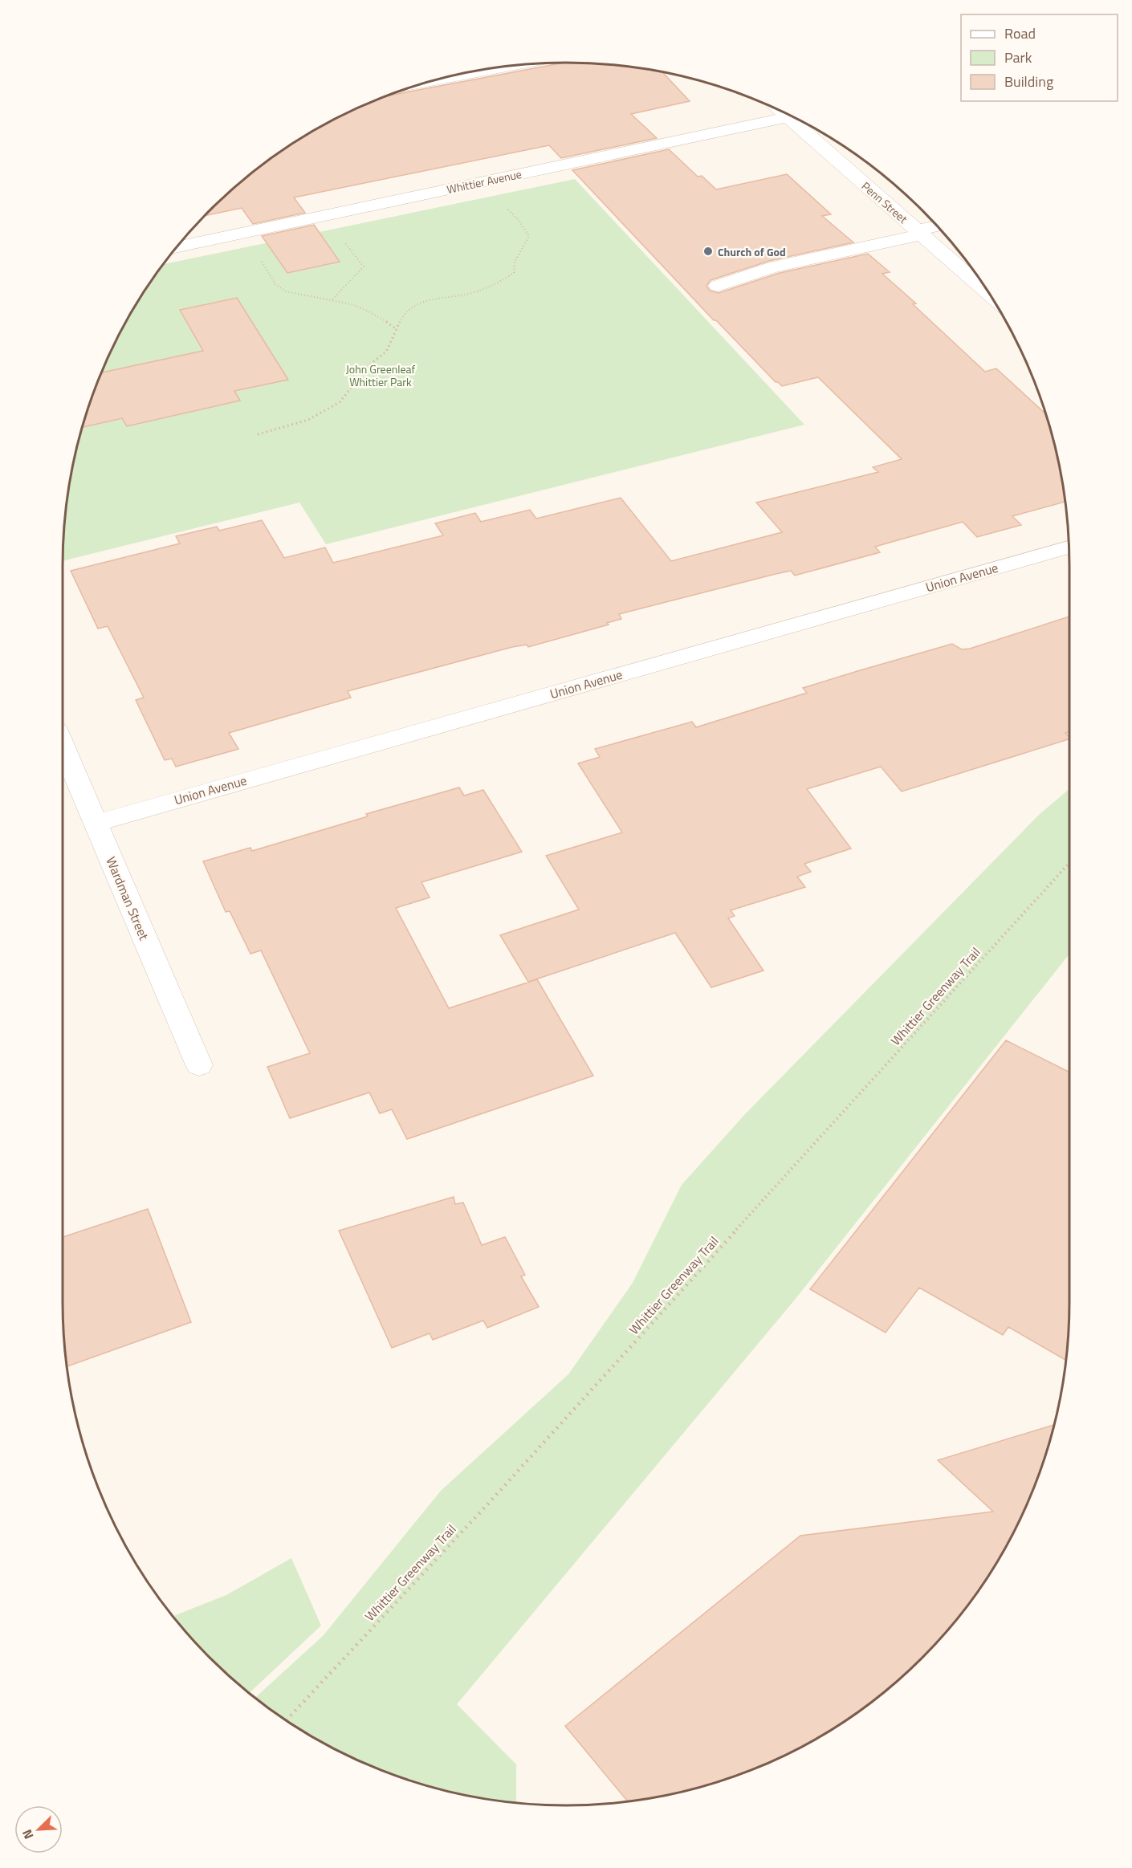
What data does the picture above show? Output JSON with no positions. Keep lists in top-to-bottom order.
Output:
{
  "streets": {
    "street": [
      "Whittier Avenue",
      "Penn Street",
      "Union Avenue",
      "Wardman Street"
    ],
    "path": ["Whittier Greenway Trail"]
  },
  "crossings": [
    ["Union Avenue", "Wardman Street"]
  ],
  "parks": ["John Greenleaf Whittier Park"],
  "places": ["Church of God"],
  "legend": ["Road", "Park", "Building"],
  "north": "bottom left"
}
